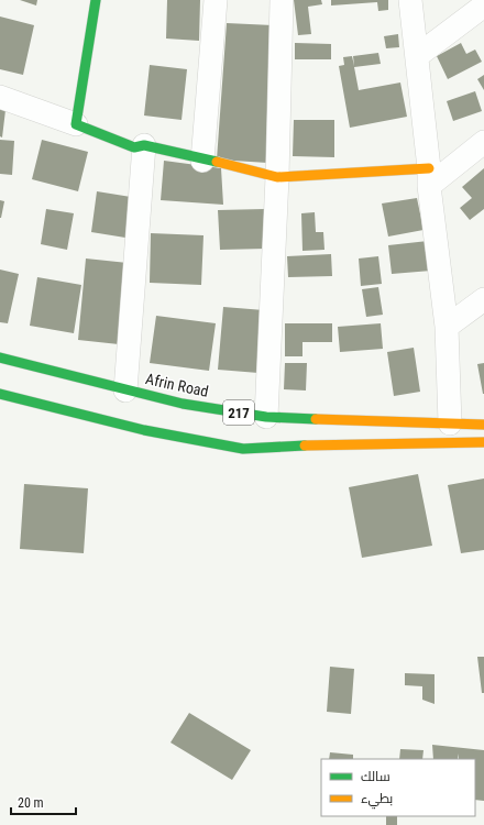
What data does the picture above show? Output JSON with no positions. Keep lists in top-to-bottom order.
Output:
{
  "streets": {
    "main road": ["Afrin Road", "217"]
  },
  "legend": ["سالك", "بطيء"],
  "scale_bar": "20 m"
}
